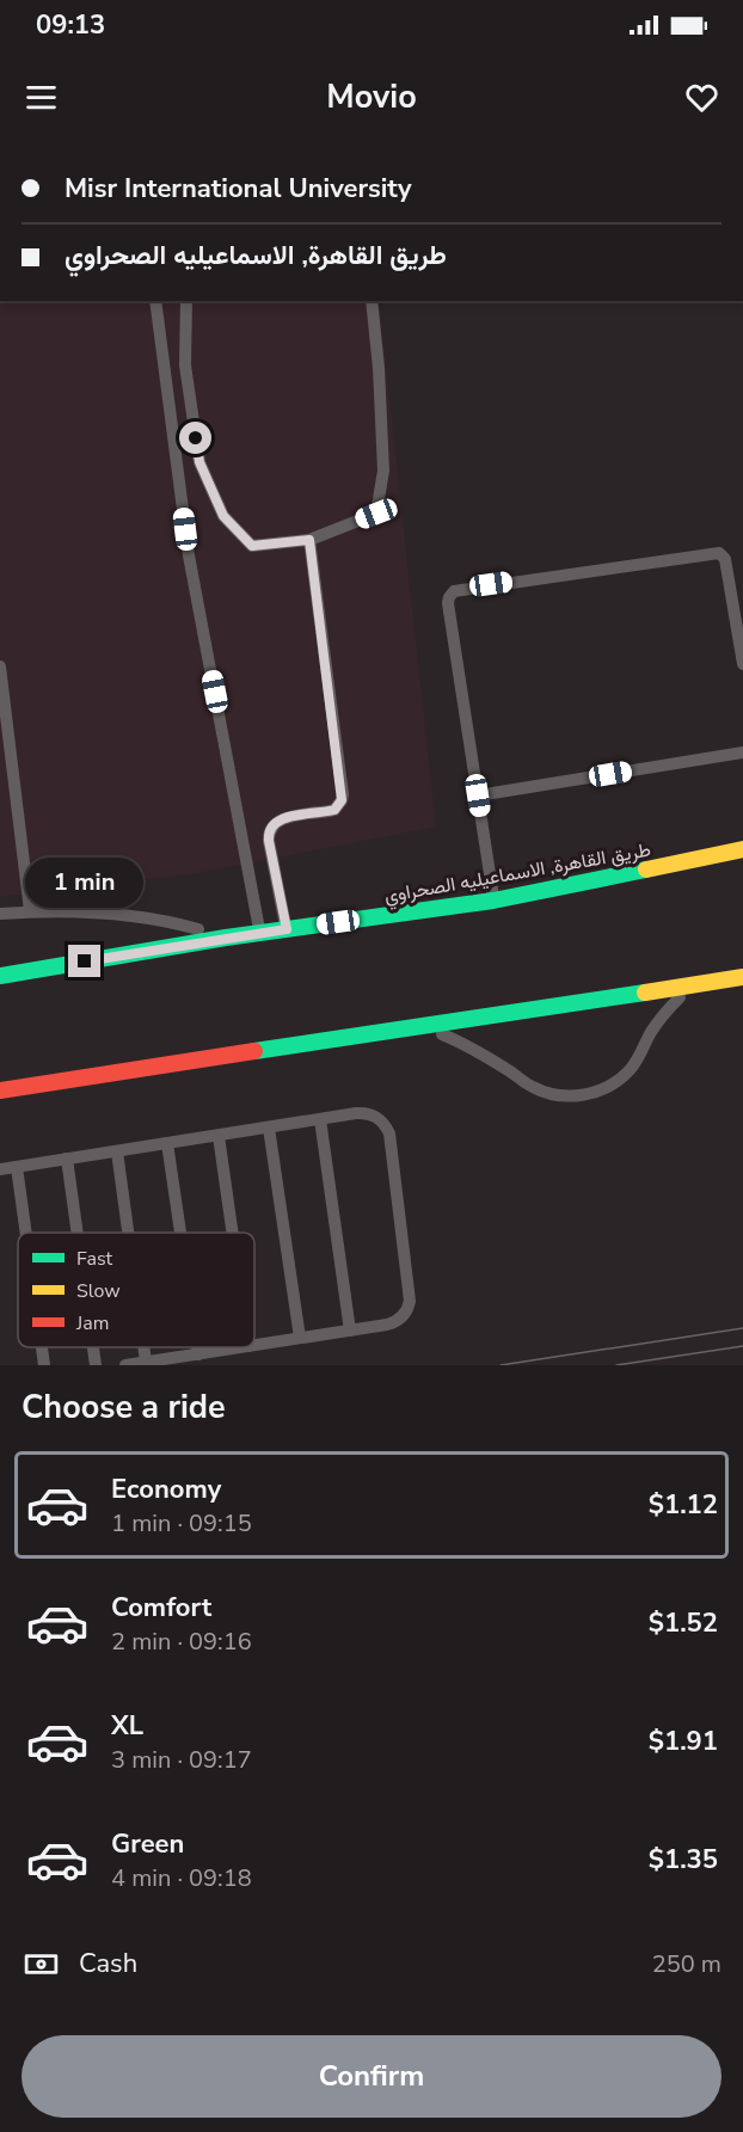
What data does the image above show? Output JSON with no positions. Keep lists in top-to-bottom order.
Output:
{
  "streets": {
    "highway": ["طريق القاهرة, الاسماعيليه الصحراوي"]
  },
  "legend": ["Fast", "Slow", "Jam"],
  "page": {
    "status": "09:13",
    "header": "Movio",
    "banner": ["Misr International University", "طريق القاهرة, الاسماعيليه الصحراوي"],
    "bubble": "1 min",
    "heading": "Choose a ride",
    "list": [
      {
        "name": "Economy",
        "note": "1 min · 09:15",
        "value": "$1.12"
      },
      {
        "name": "Comfort",
        "note": "2 min · 09:16",
        "value": "$1.52"
      },
      {
        "name": "XL",
        "note": "3 min · 09:17",
        "value": "$1.91"
      },
      {
        "name": "Green",
        "note": "4 min · 09:18",
        "value": "$1.35"
      }
    ],
    "pay": ["Cash", "250 m"],
    "buttons": "Confirm"
  }
}
